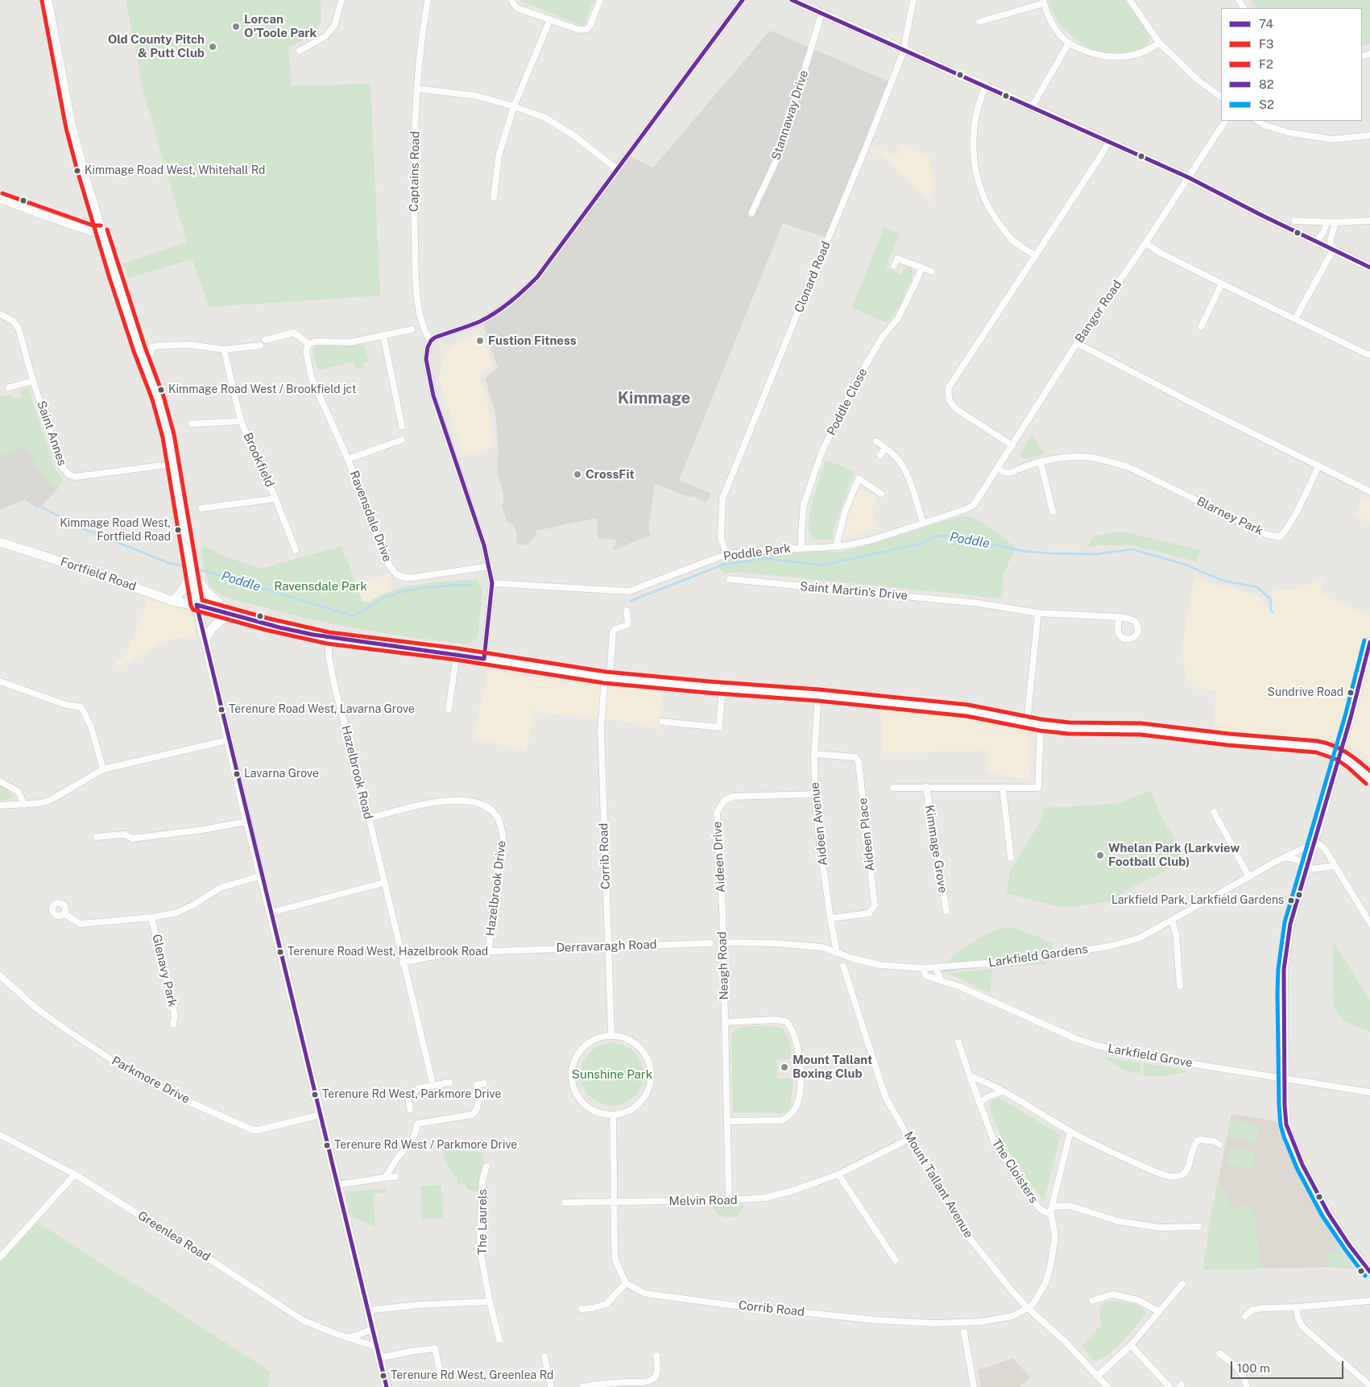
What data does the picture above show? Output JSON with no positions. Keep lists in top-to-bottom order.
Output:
{
  "streets": {
    "main road": ["Fortfield Road"],
    "street": [
      "Stannaway Drive",
      "Captains Road",
      "Clonard Road",
      "Bangor Road",
      "Poddle Close",
      "Saint Annes",
      "Brookfield",
      "Ravensdale Drive",
      "Blarney Park",
      "Poddle Park",
      "Saint Martin's Drive",
      "Hazelbrook Road",
      "Aideen Avenue",
      "Aideen Place",
      "Kimmage Grove",
      "Corrib Road",
      "Aideen Drive",
      "Hazelbrook Drive",
      "Derravaragh Road",
      "Larkfield Gardens",
      "Neagh Road",
      "Glenavy Park",
      "Larkfield Grove",
      "Parkmore Drive",
      "The Cloisters",
      "Mount Tallant Avenue",
      "Melvin Road",
      "The Laurels",
      "Greenlea Road"
    ]
  },
  "crossings": [
    ["Clonard Road", "Poddle Park"],
    ["Bangor Road", "Poddle Park"],
    ["Poddle Close", "Poddle Park"],
    ["Fortfield Road", "Hazelbrook Road"],
    ["Fortfield Road", "Aideen Avenue"],
    ["Fortfield Road", "Kimmage Grove"],
    ["Fortfield Road", "Corrib Road"],
    ["Hazelbrook Road", "Hazelbrook Drive"],
    ["Aideen Avenue", "Aideen Place"],
    ["Aideen Avenue", "Aideen Drive"],
    ["Aideen Avenue", "Larkfield Gardens"],
    ["Corrib Road", "Derravaragh Road"],
    ["Corrib Road", "The Cloisters"],
    ["Corrib Road", "Mount Tallant Avenue"],
    ["Aideen Drive", "Neagh Road"],
    ["Hazelbrook Drive", "Derravaragh Road"],
    ["Larkfield Gardens", "Larkfield Grove"],
    ["Neagh Road", "Melvin Road"],
    ["The Cloisters", "Mount Tallant Avenue"],
    ["Mount Tallant Avenue", "Melvin Road"]
  ],
  "districts": ["Kimmage"],
  "water": ["Poddle"],
  "parks": ["Ravensdale Park", "Sunshine Park"],
  "places": [
    "Lorcan O'Toole Park",
    "Old County Pitch & Putt Club",
    "Kimmage Road West, Whitehall Rd",
    "Fustion Fitness",
    "Kimmage Road West / Brookfield jct",
    "CrossFit",
    "Kimmage Road West, Fortfield Road",
    "Sundrive Road",
    "Terenure Road West, Lavarna Grove",
    "Lavarna Grove",
    "Whelan Park (Larkview Football Club)",
    "Larkfield Park, Larkfield Gardens",
    "Terenure Road West, Hazelbrook Road",
    "Mount Tallant Boxing Club",
    "Terenure Rd West, Parkmore Drive",
    "Terenure Rd West / Parkmore Drive",
    "Terenure Rd West, Greenlea Rd"
  ],
  "lines": [
    "transit line 74",
    "transit line 82",
    "transit line F3",
    "transit line F2",
    "transit line S2"
  ],
  "legend": [
    "74",
    "F3",
    "F2",
    "82",
    "S2"
  ],
  "scale_bar": "100 m"
}
